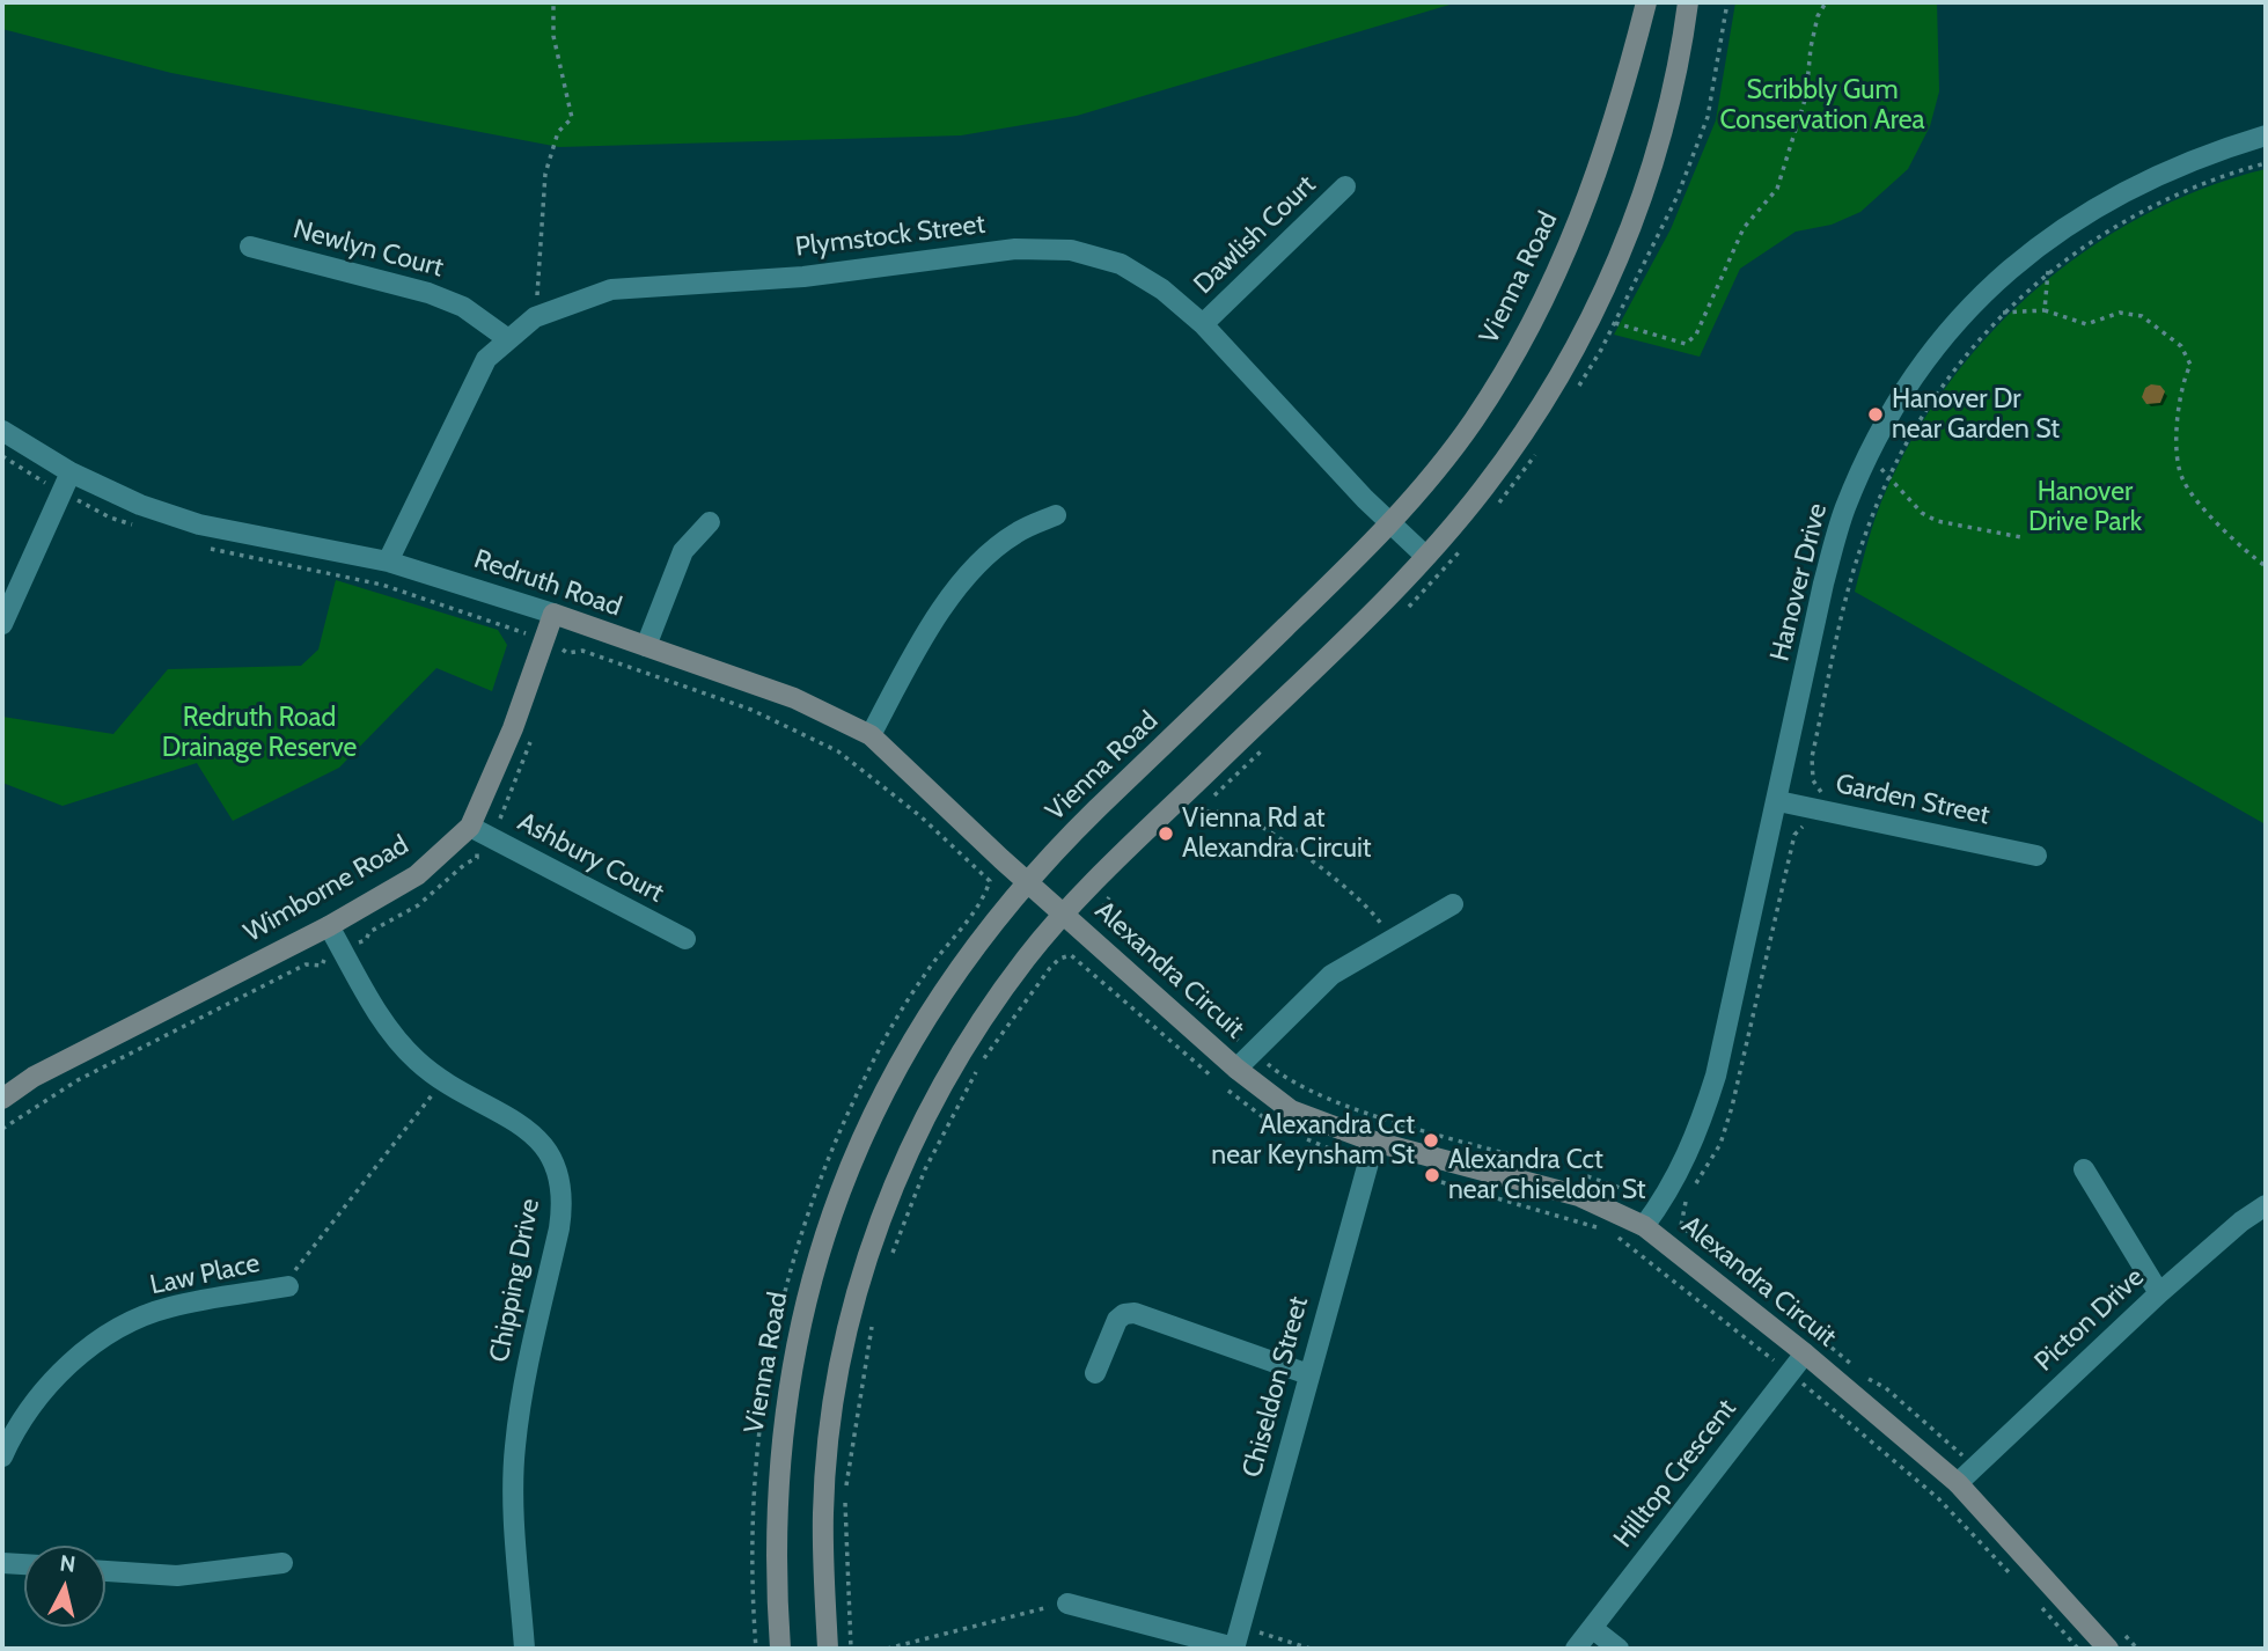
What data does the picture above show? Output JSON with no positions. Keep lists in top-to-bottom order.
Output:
{
  "streets": {
    "main road": [
      "Vienna Road",
      "Redruth Road",
      "Wimborne Road",
      "Alexandra Circuit"
    ],
    "street": [
      "Dawlish Court",
      "Plymstock Street",
      "Newlyn Court",
      "Hanover Drive",
      "Garden Street",
      "Ashbury Court",
      "Law Place",
      "Chipping Drive",
      "Picton Drive",
      "Chiseldon Street",
      "Hilltop Crescent"
    ]
  },
  "crossings": [
    ["Dawlish Court", "Plymstock Street"],
    ["Plymstock Street", "Newlyn Court"],
    ["Plymstock Street", "Vienna Road"],
    ["Plymstock Street", "Redruth Road"],
    ["Vienna Road", "Redruth Road"],
    ["Vienna Road", "Alexandra Circuit"],
    ["Hanover Drive", "Garden Street"],
    ["Hanover Drive", "Alexandra Circuit"],
    ["Redruth Road", "Wimborne Road"],
    ["Redruth Road", "Alexandra Circuit"],
    ["Ashbury Court", "Wimborne Road"],
    ["Wimborne Road", "Chipping Drive"],
    ["Alexandra Circuit", "Picton Drive"],
    ["Alexandra Circuit", "Chiseldon Street"],
    ["Alexandra Circuit", "Hilltop Crescent"]
  ],
  "parks": ["Scribbly Gum Conservation Area", "Hanover Drive Park", "Redruth Road Drainage Reserve"],
  "places": [
    "Hanover Dr near Garden St",
    "Vienna Rd at Alexandra Circuit",
    "Alexandra Cct near Keynsham St",
    "Alexandra Cct near Chiseldon St"
  ],
  "north": "top"
}
